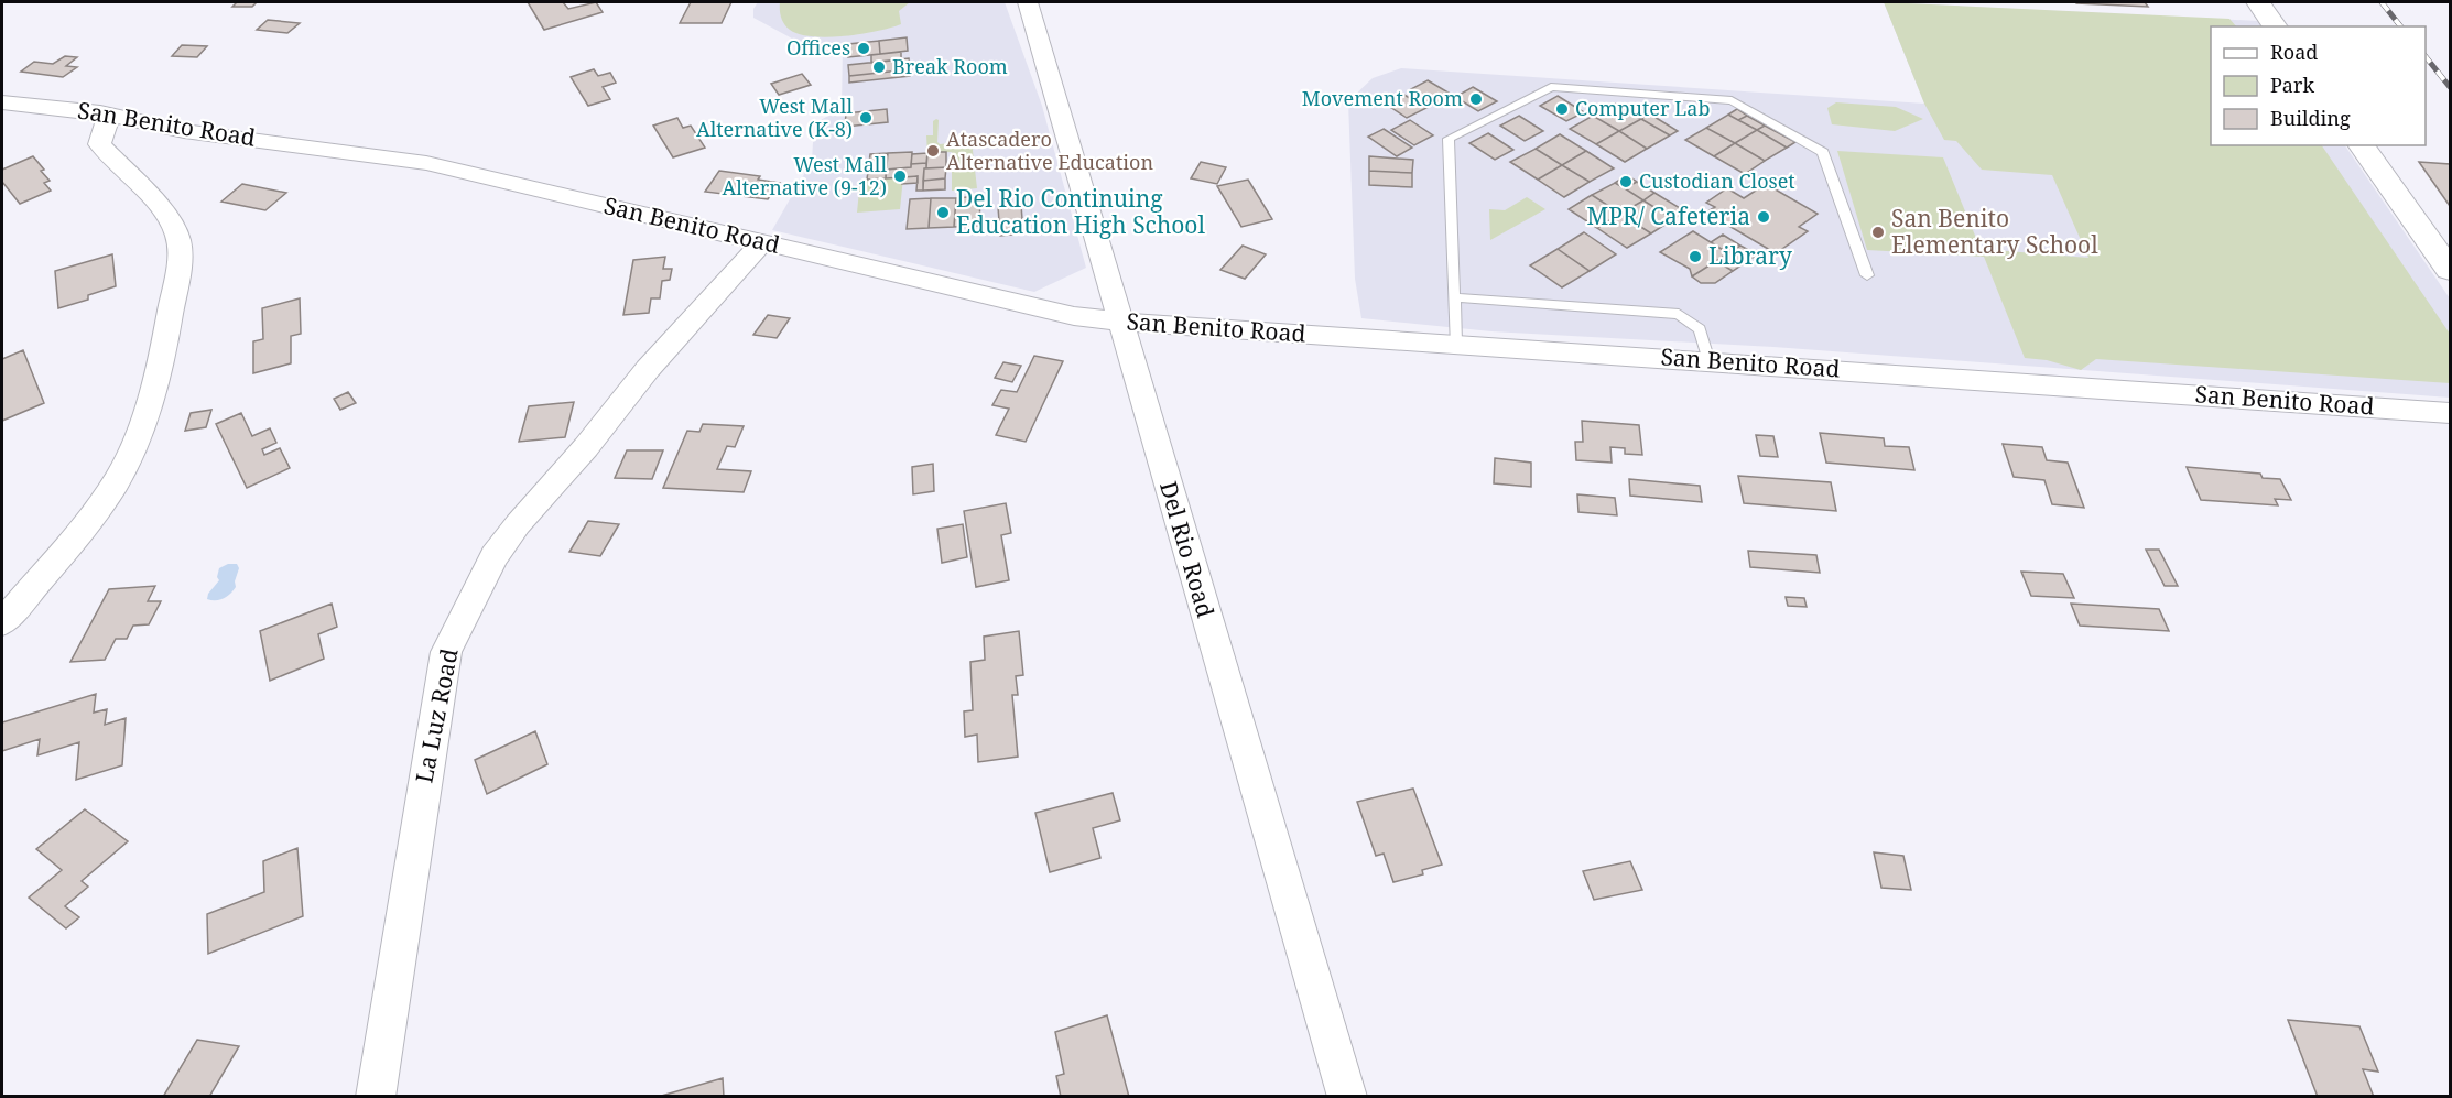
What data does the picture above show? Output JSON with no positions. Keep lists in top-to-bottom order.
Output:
{
  "streets": {
    "street": ["San Benito Road", "Del Rio Road", "La Luz Road"]
  },
  "crossings": [
    ["San Benito Road", "Del Rio Road"],
    ["San Benito Road", "La Luz Road"]
  ],
  "places": [
    "Offices",
    "Break Room",
    "Movement Room",
    "Computer Lab",
    "West Mall Alternative (K-8)",
    "Atascadero Alternative Education",
    "West Mall Alternative (9-12)",
    "Custodian Closet",
    "Del Rio Continuing Education High School",
    "MPR/ Cafeteria",
    "San Benito Elementary School",
    "Library"
  ],
  "legend": ["Road", "Park", "Building"]
}
